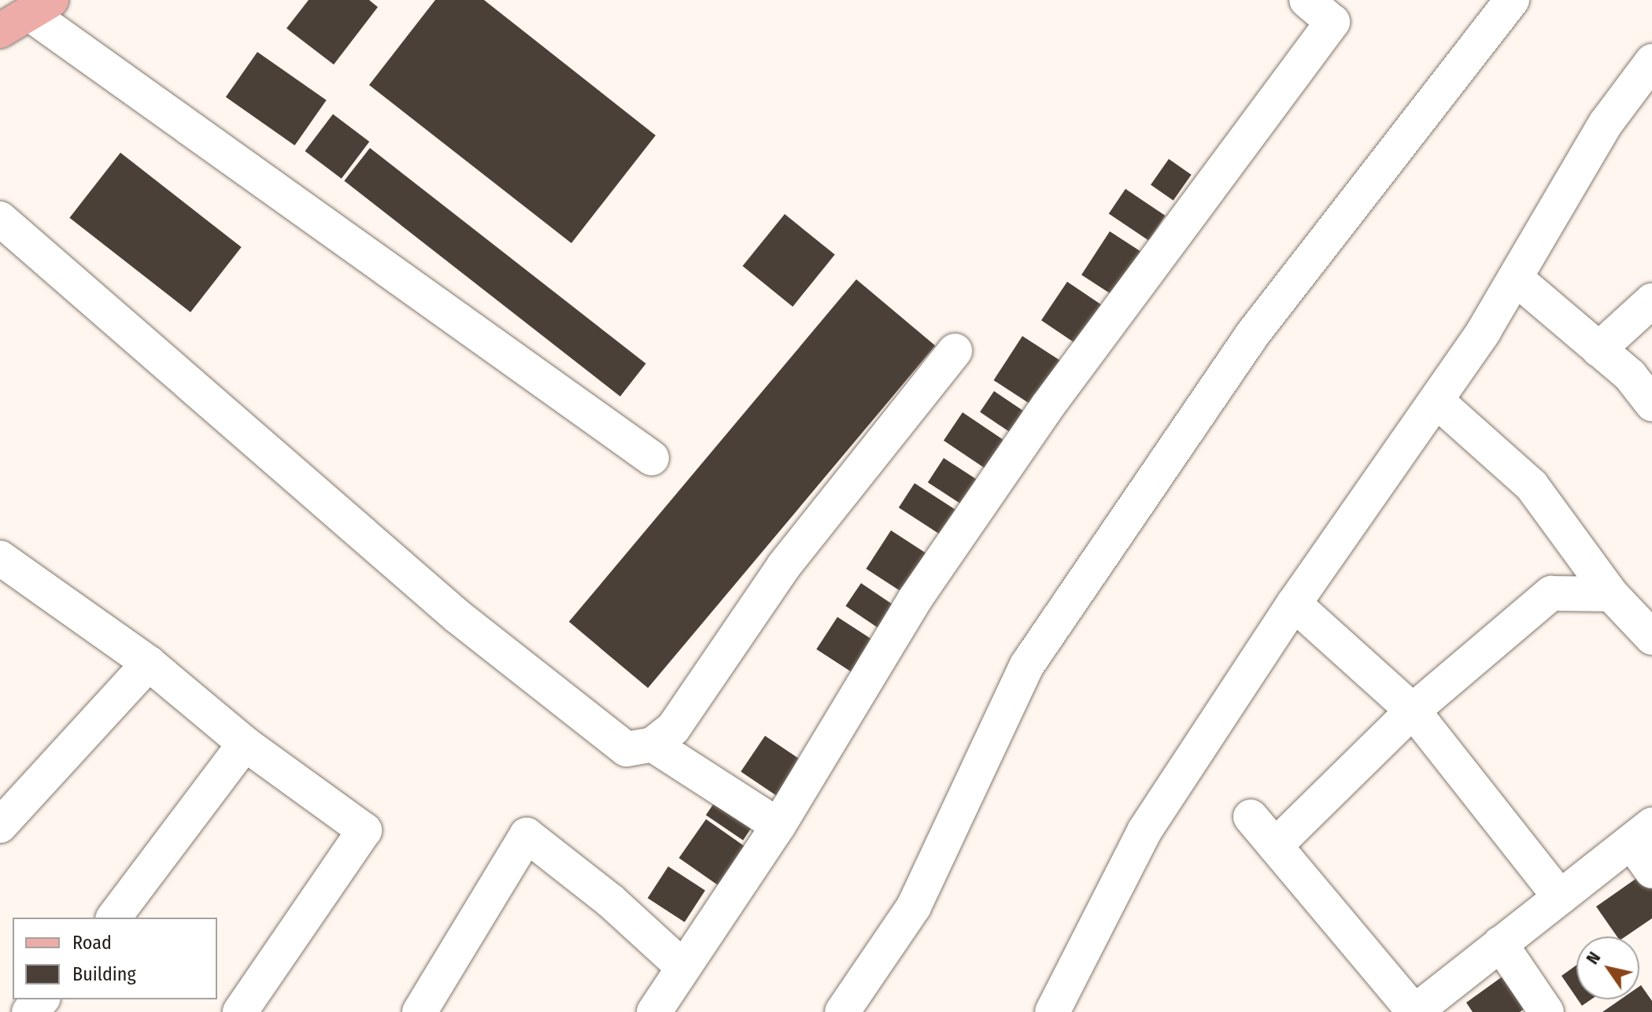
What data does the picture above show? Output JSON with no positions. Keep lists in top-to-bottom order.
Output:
{
  "legend": ["Road", "Building"],
  "north": "top left"
}
